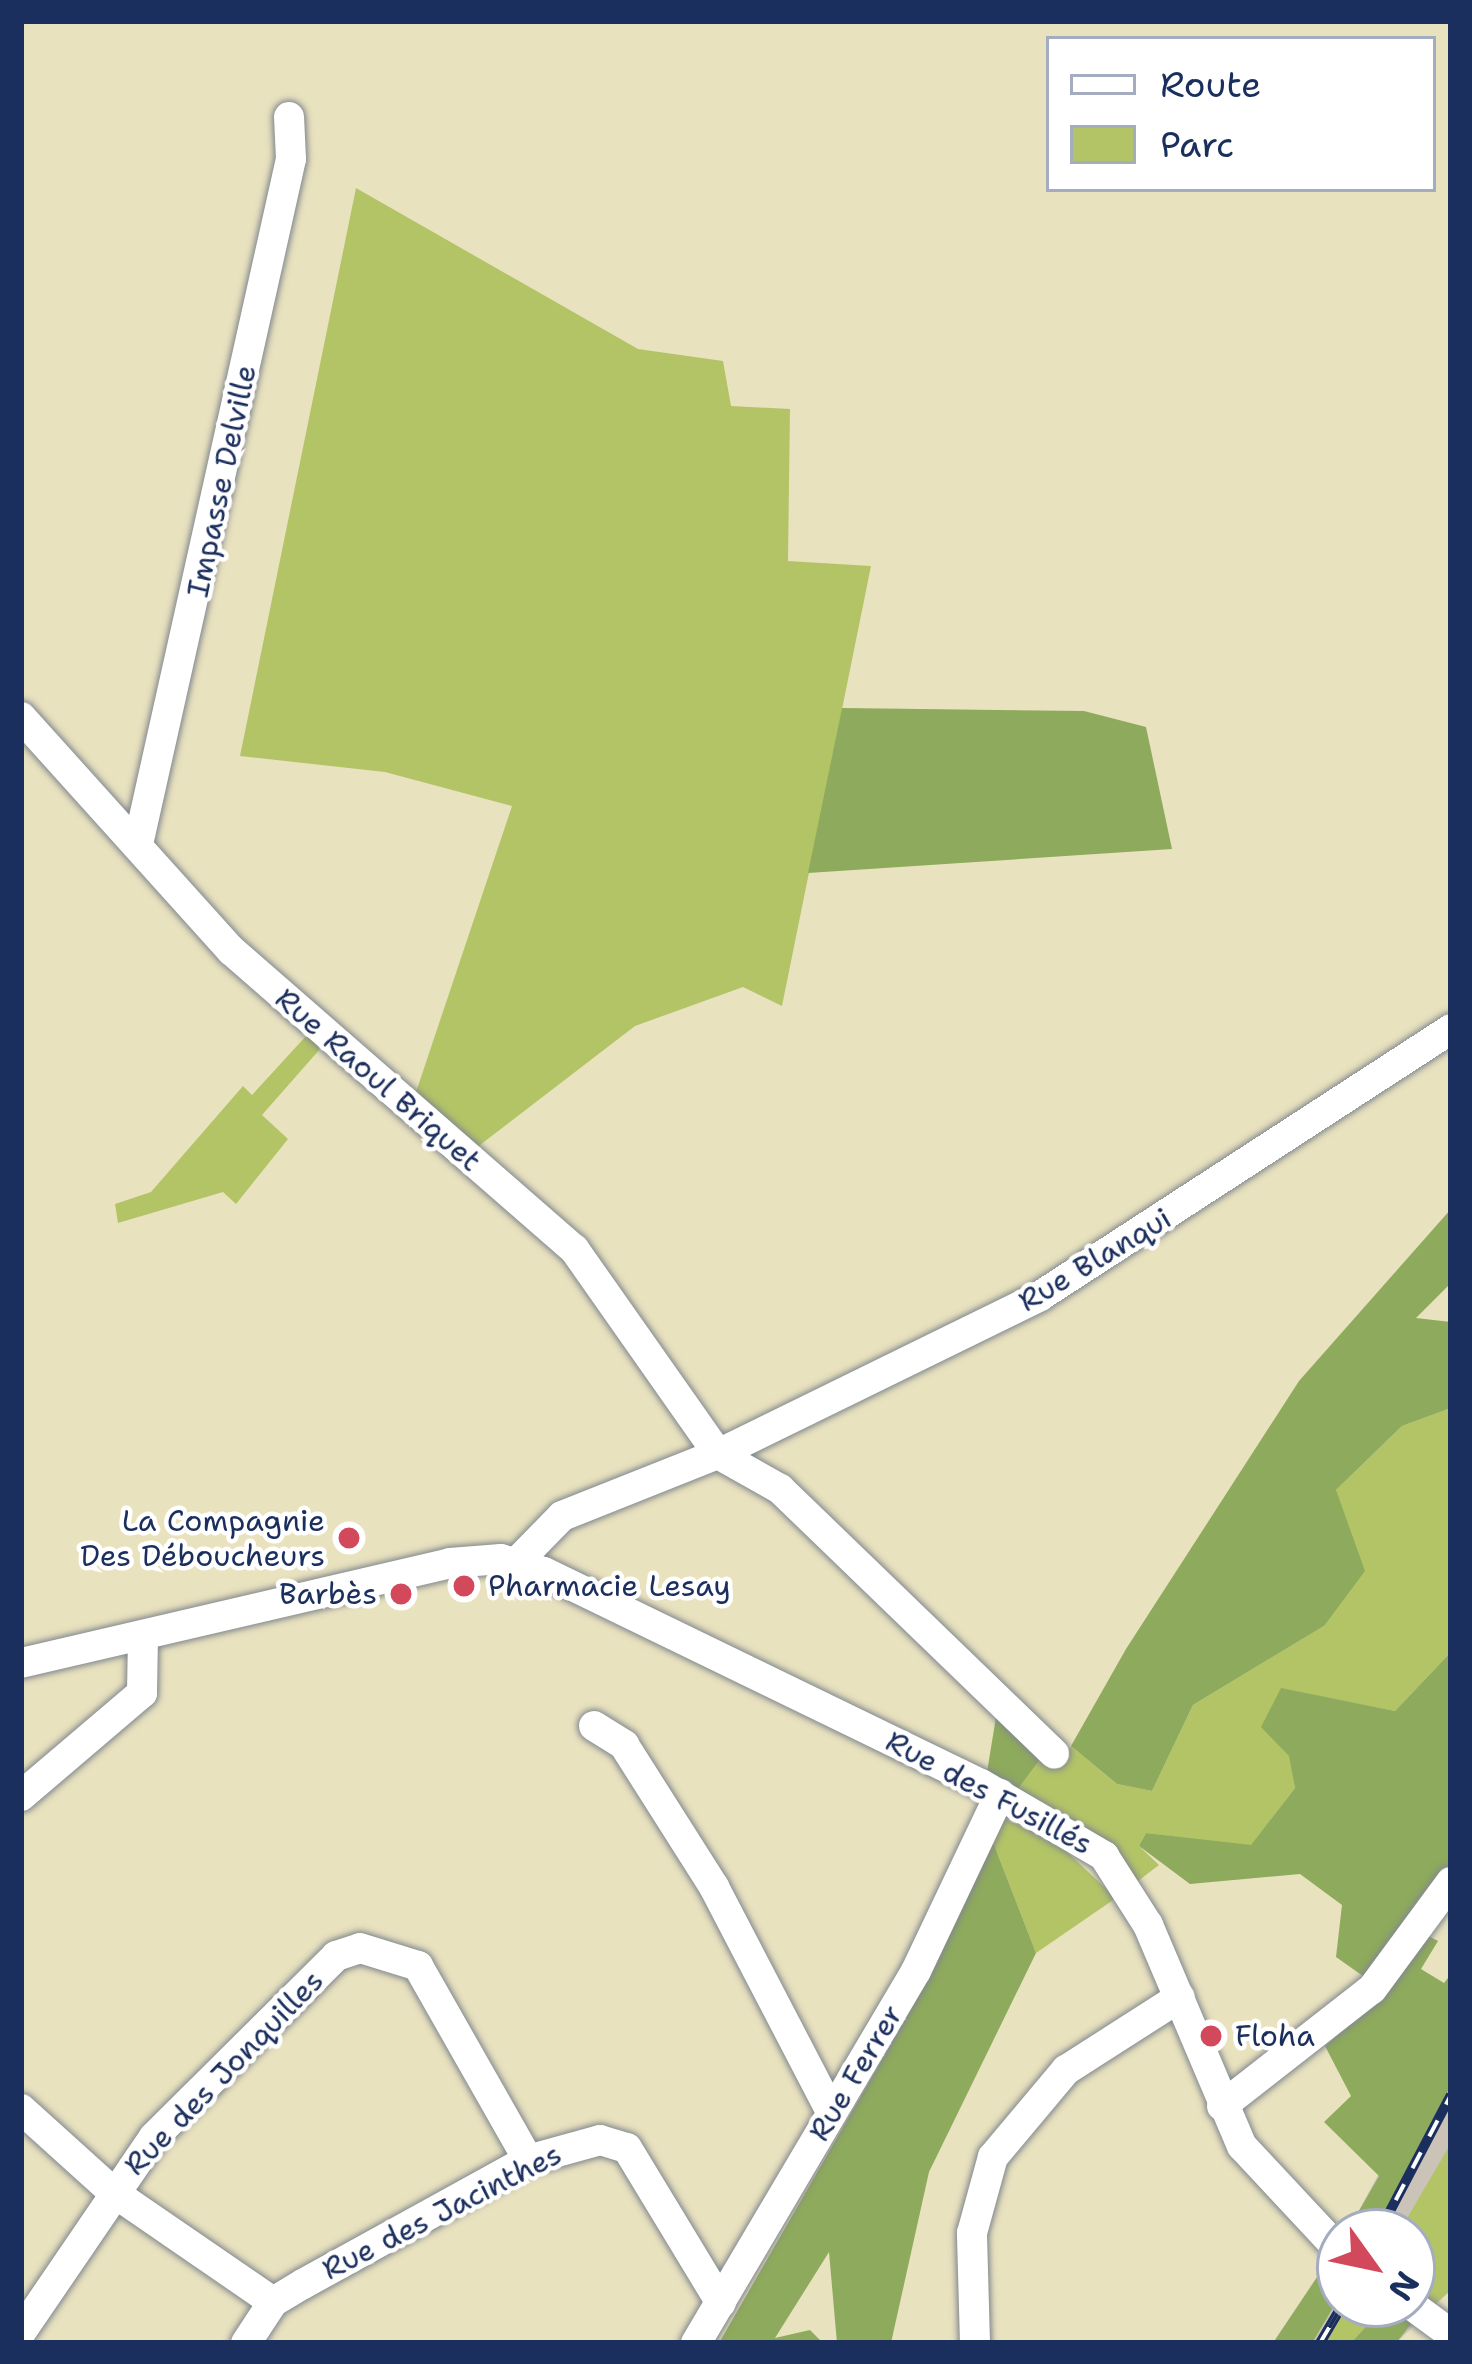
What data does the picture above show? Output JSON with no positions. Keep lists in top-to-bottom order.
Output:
{
  "streets": {
    "street": [
      "Impasse Delville",
      "Rue Raoul Briquet",
      "Rue Blanqui",
      "Rue des Fusillés",
      "Rue des Jonquilles",
      "Rue Ferrer",
      "Rue des Jacinthes"
    ]
  },
  "crossings": [
    ["Impasse Delville", "Rue Raoul Briquet"],
    ["Rue Raoul Briquet", "Rue Blanqui"],
    ["Rue Blanqui", "Rue des Fusillés"],
    ["Rue des Fusillés", "Rue Ferrer"],
    ["Rue des Jonquilles", "Rue des Jacinthes"],
    ["Rue Ferrer", "Rue des Jacinthes"]
  ],
  "places": [
    "La Compagnie Des Déboucheurs",
    "Pharmacie Lesay",
    "Barbès",
    "Floha"
  ],
  "legend": ["Route", "Parc"],
  "north": "bottom right"
}
